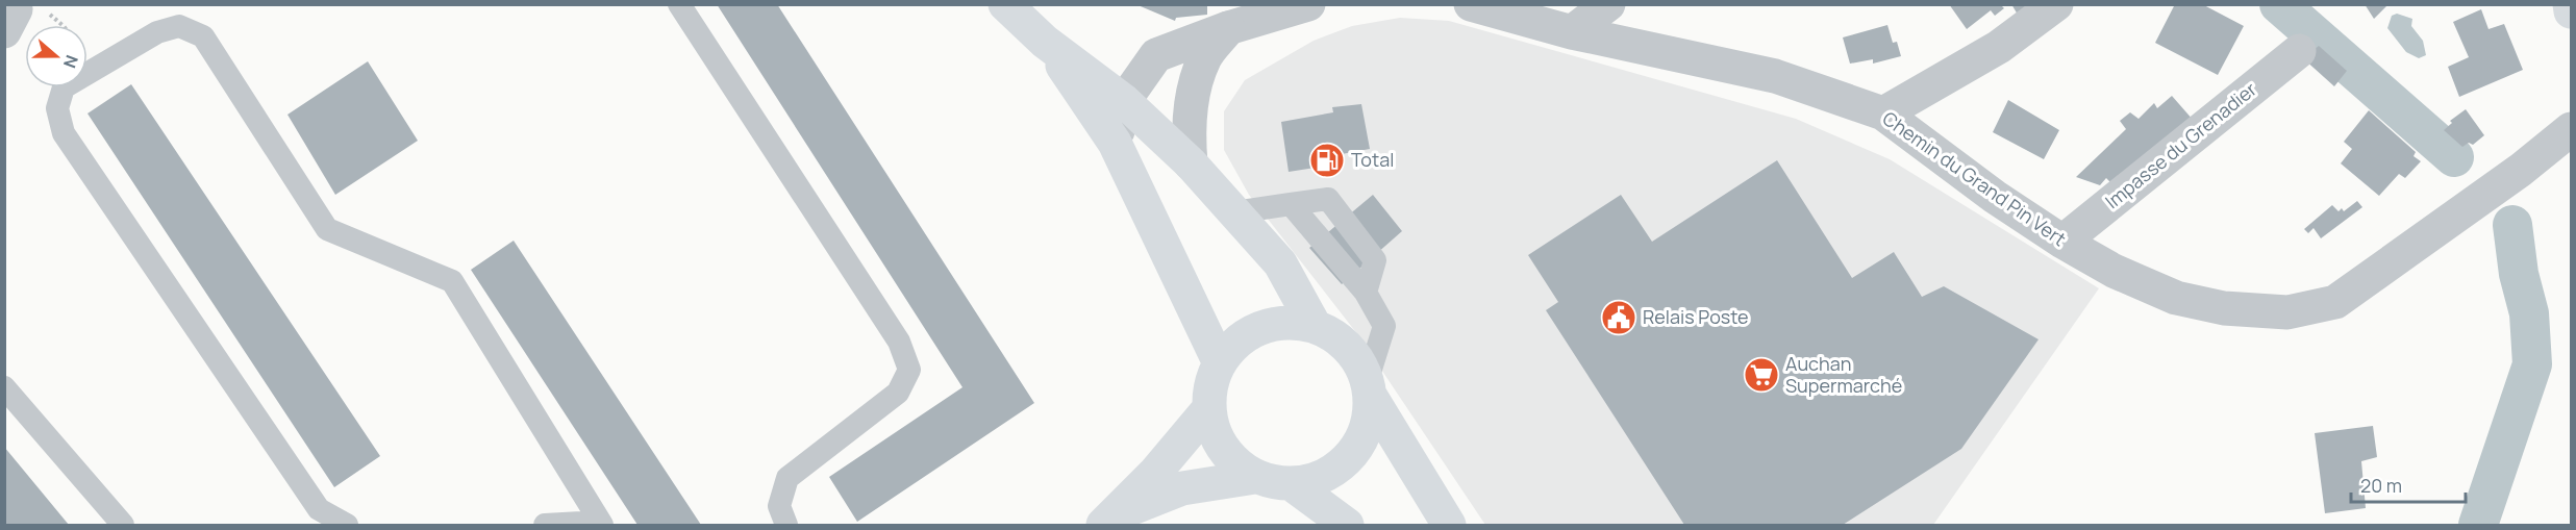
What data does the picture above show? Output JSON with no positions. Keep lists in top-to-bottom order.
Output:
{
  "streets": {
    "street": ["Impasse du Grenadier", "Chemin du Grand Pin Vert"]
  },
  "crossings": [
    ["Impasse du Grenadier", "Chemin du Grand Pin Vert"]
  ],
  "places": {
    "fuel station": ["Total"],
    "public building": ["Relais Poste"],
    "supermarket": ["Auchan Supermarché"]
  },
  "scale_bar": "20 m",
  "north": "right"
}
